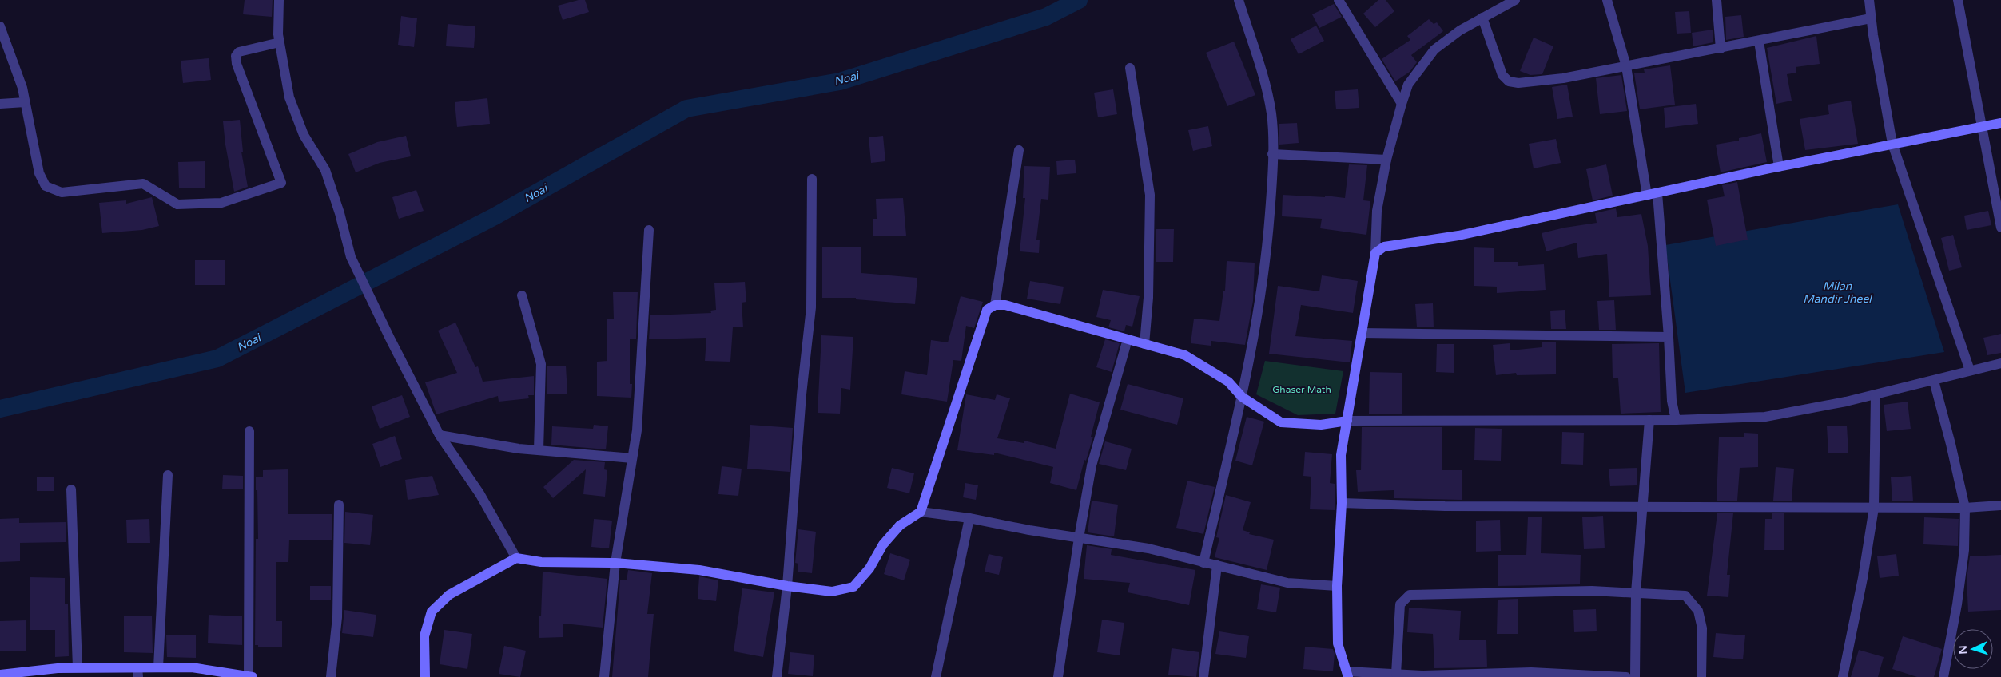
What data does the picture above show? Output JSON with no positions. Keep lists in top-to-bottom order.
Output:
{
  "water": ["Noai", "Milan Mandir Jheel"],
  "parks": ["Ghaser Math"],
  "north": "left"
}
